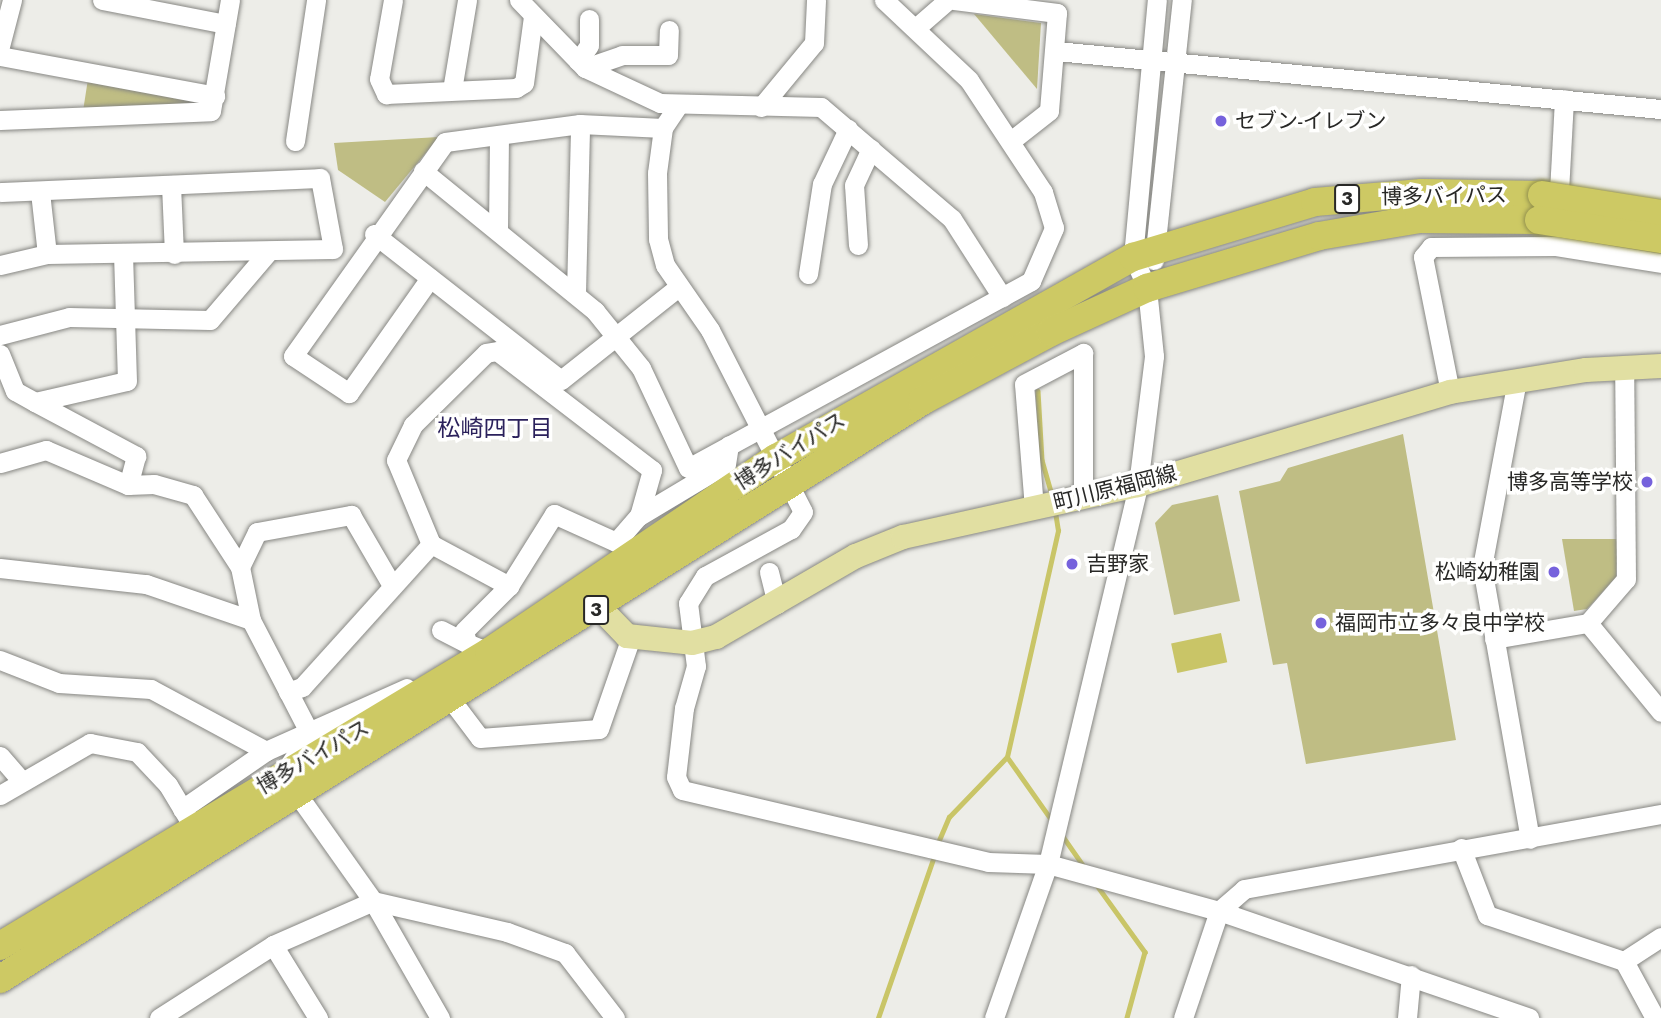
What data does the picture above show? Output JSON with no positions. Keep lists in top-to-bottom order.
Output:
{
  "streets": {
    "highway": ["博多バイパス", "3"],
    "main road": ["町川原福岡線"]
  },
  "districts": ["松崎四丁目"],
  "places": [
    "セブン-イレブン",
    "博多高等学校",
    "吉野家",
    "松崎幼稚園",
    "福岡市立多々良中学校"
  ]
}
